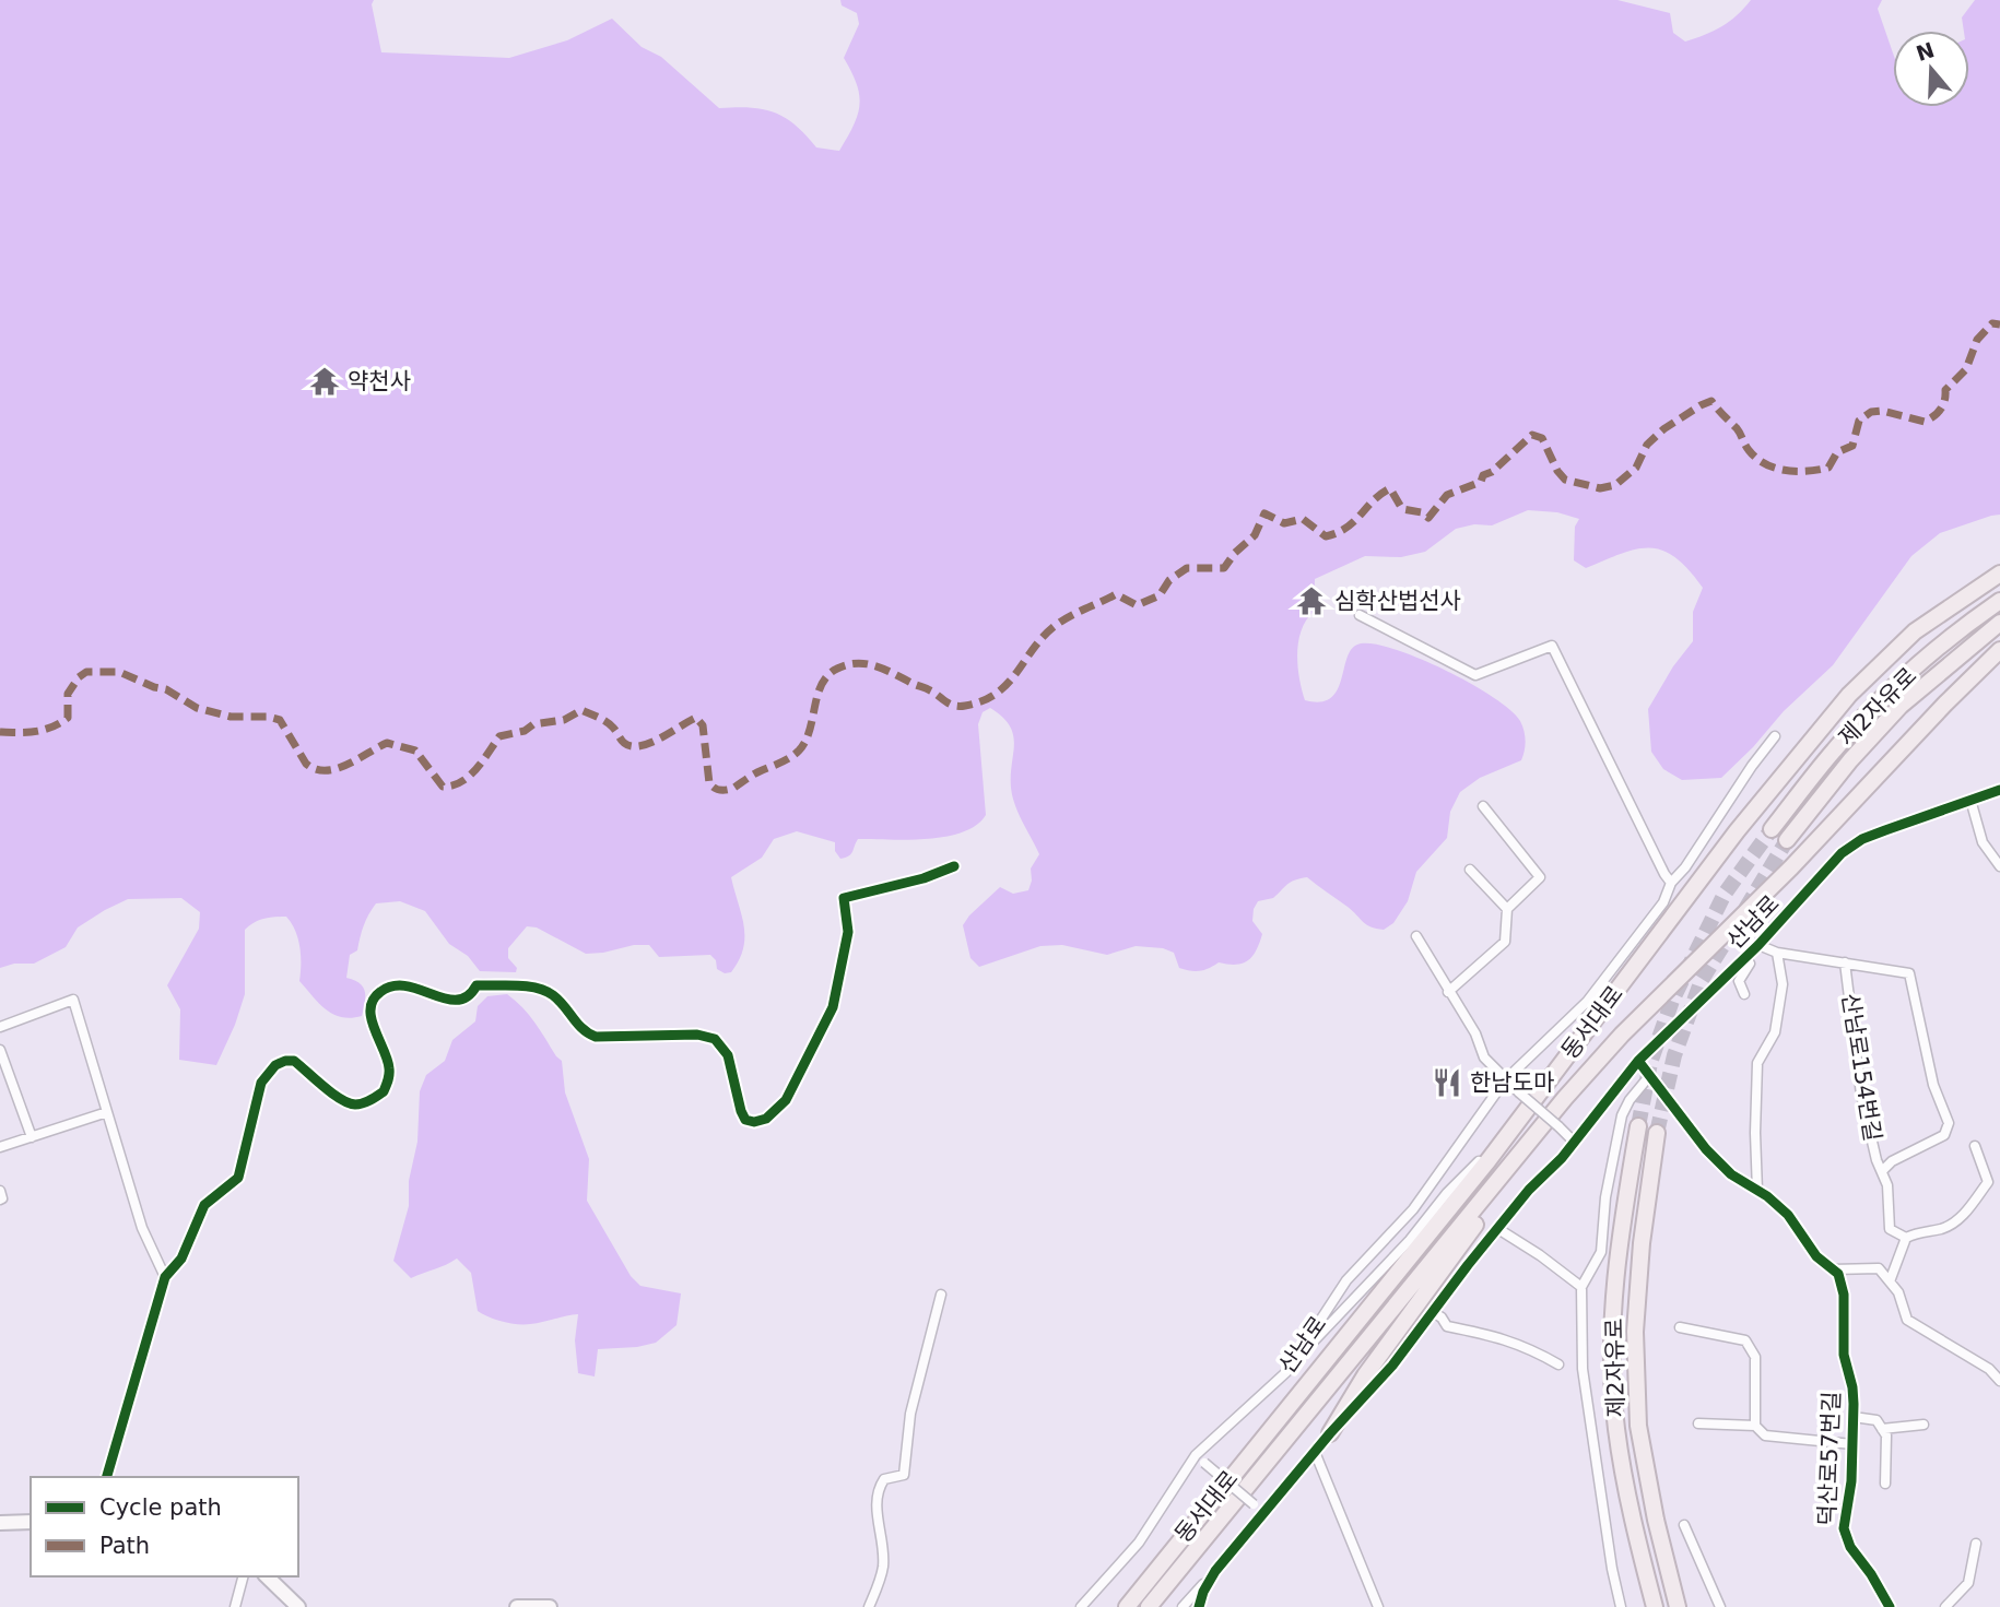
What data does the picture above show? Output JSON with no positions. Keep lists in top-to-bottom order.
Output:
{
  "streets": {
    "highway": ["제2자유로", "동서대로"],
    "street": ["산남로", "산남로154번길", "덕산로57번길"]
  },
  "crossings": [
    ["산남로", "산남로154번길"],
    ["산남로", "덕산로57번길"]
  ],
  "places": {
    "temple": ["약천사", "심학산법선사"],
    "restaurant": ["한남도마"]
  },
  "legend": ["Cycle path", "Path"],
  "north": "top"
}
